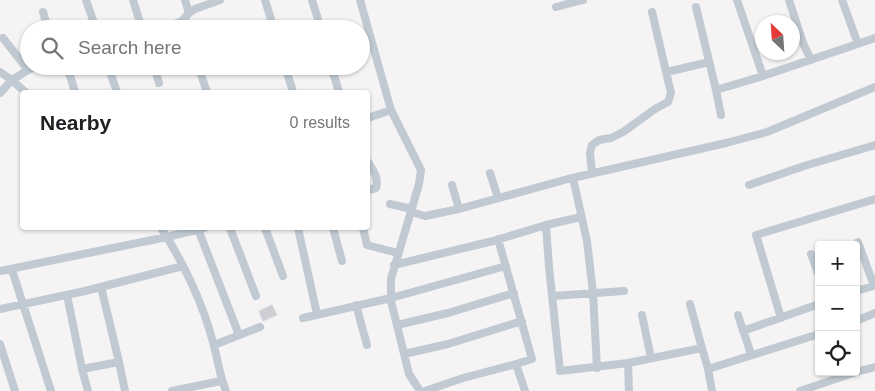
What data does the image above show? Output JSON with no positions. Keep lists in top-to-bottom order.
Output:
{
  "north": "top left",
  "page": {
    "search": "Search here",
    "heading": ["Nearby", "0 results"],
    "map_buttons": ["+", "−"]
  }
}
